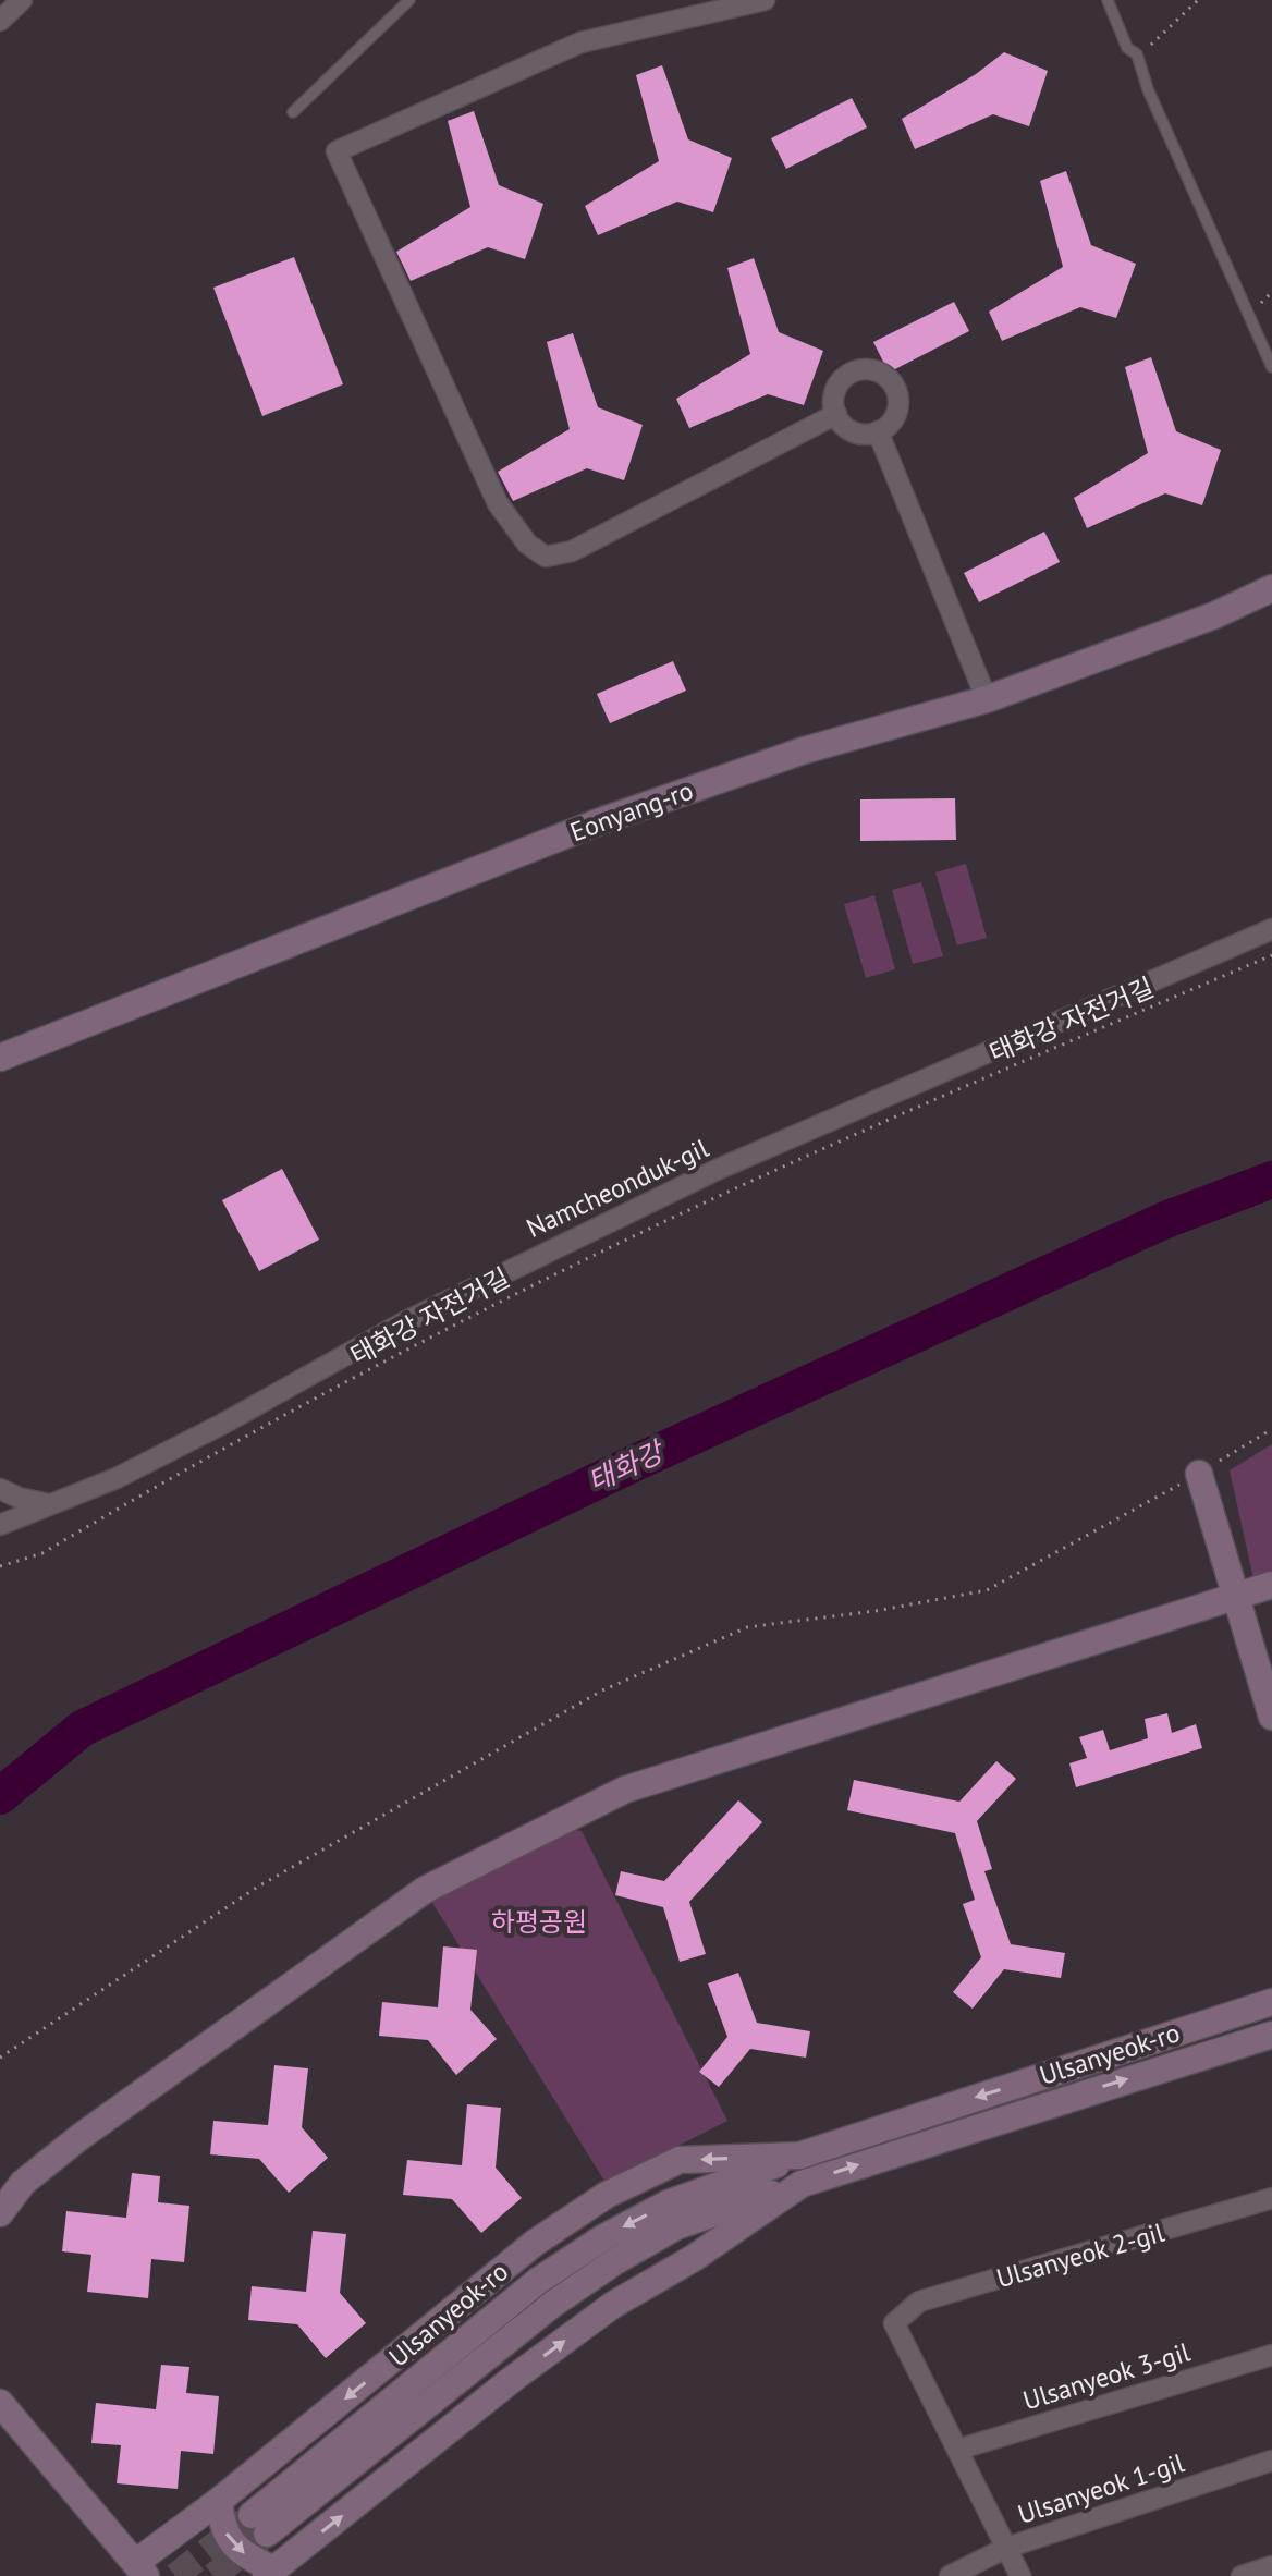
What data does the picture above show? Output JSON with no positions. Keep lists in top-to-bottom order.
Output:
{
  "streets": {
    "main road": ["Eonyang-ro", "Ulsanyeok-ro"],
    "street": [
      "Namcheonduk-gil",
      "Ulsanyeok 2-gil",
      "Ulsanyeok 3-gil",
      "Ulsanyeok 1-gil"
    ],
    "path": ["태화강 자전거길"]
  },
  "crossings": [
    ["Ulsanyeok 2-gil", "Ulsanyeok 3-gil"]
  ],
  "water": ["태화강"],
  "parks": ["하평공원"]
}
